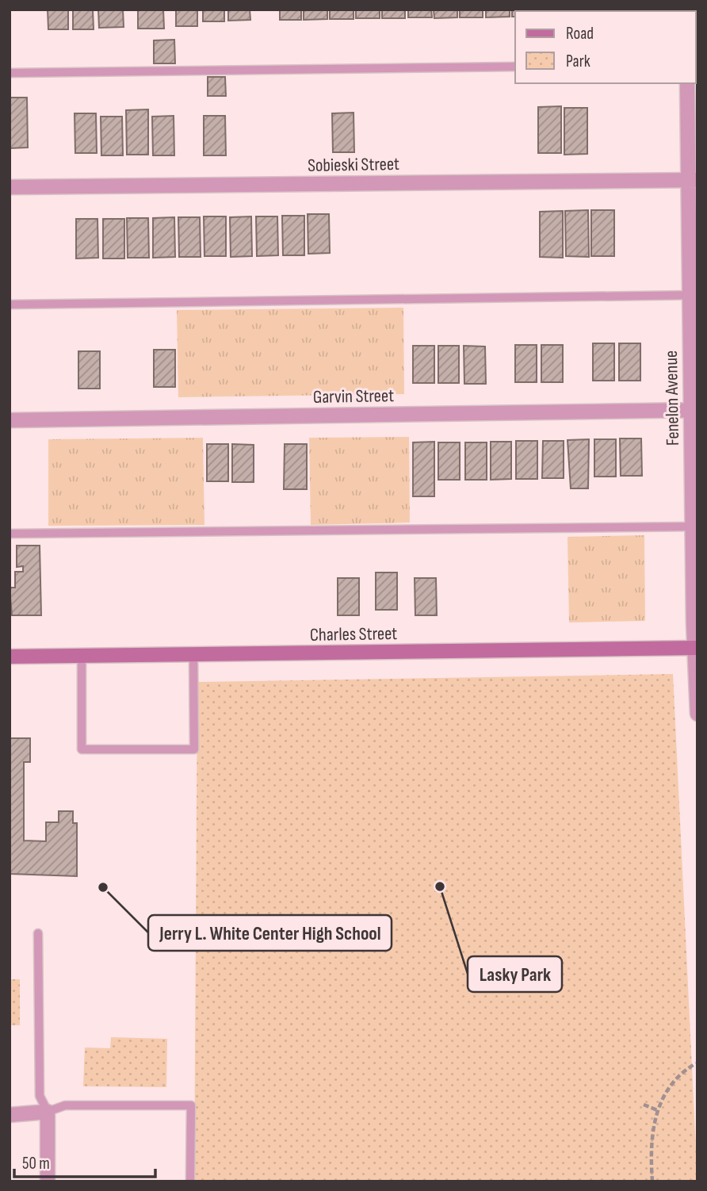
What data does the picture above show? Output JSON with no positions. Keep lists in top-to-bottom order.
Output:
{
  "streets": {
    "street": [
      "Sobieski Street",
      "Garvin Street",
      "Fenelon Avenue",
      "Charles Street"
    ]
  },
  "crossings": [
    ["Sobieski Street", "Fenelon Avenue"],
    ["Garvin Street", "Fenelon Avenue"],
    ["Fenelon Avenue", "Charles Street"]
  ],
  "places": ["Lasky Park", "Jerry L. White Center High School"],
  "legend": ["Road", "Park"],
  "scale_bar": "50 m"
}
